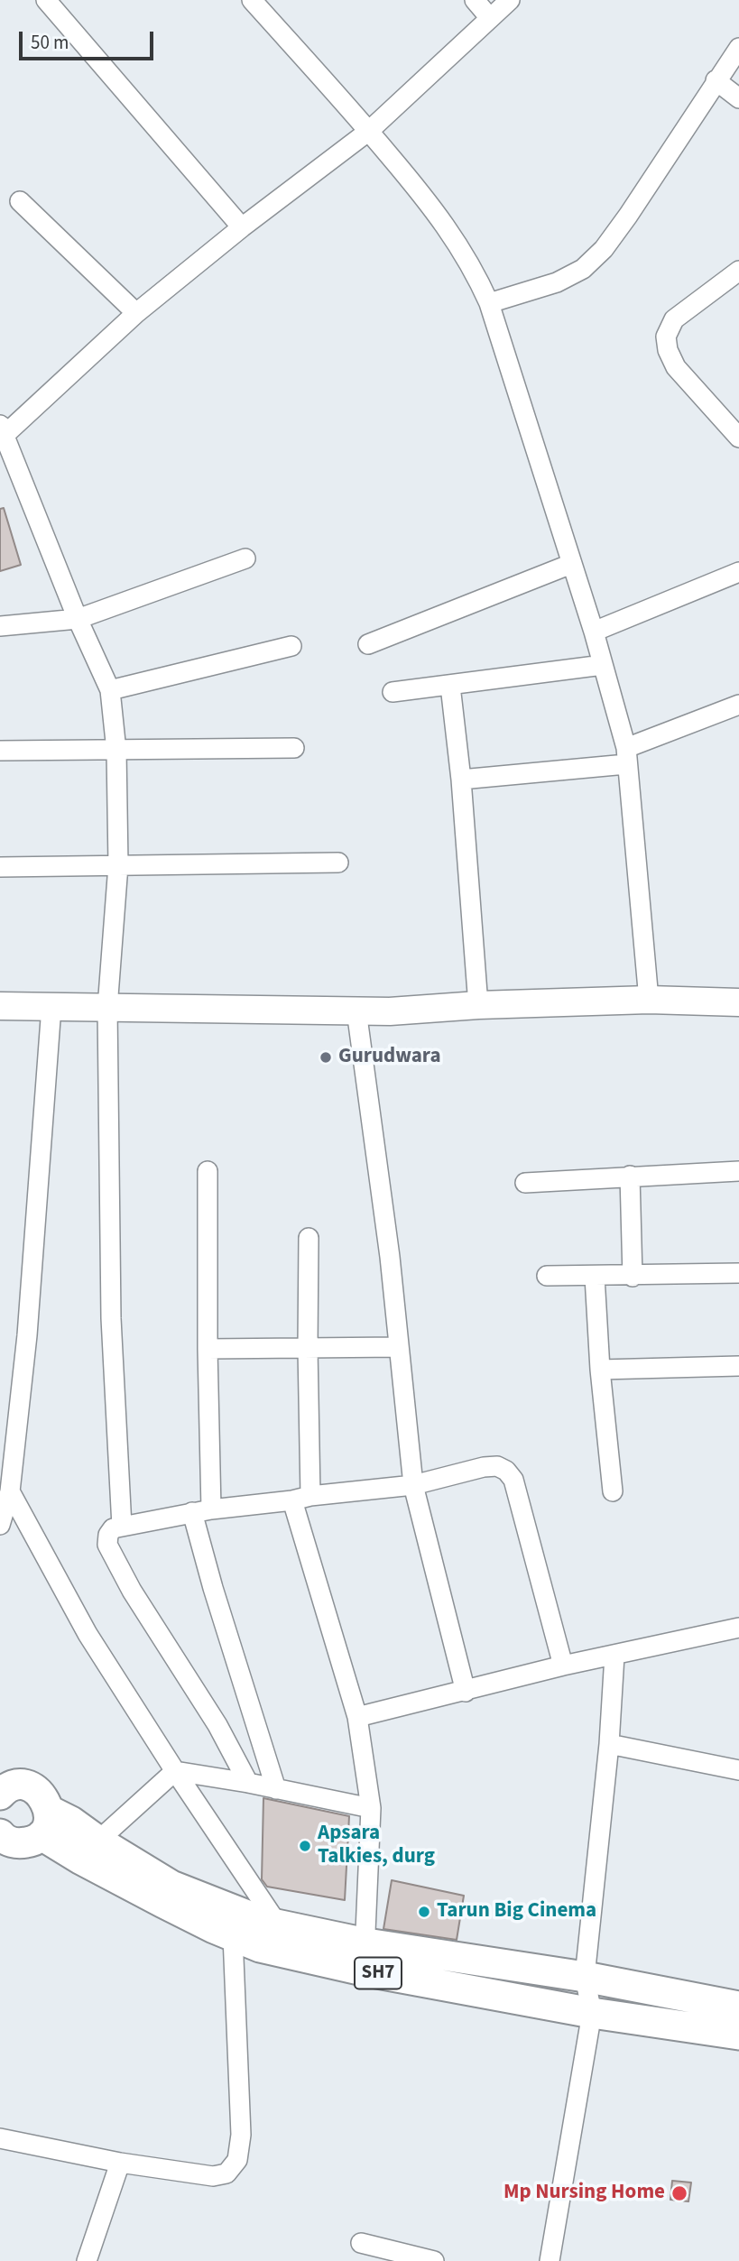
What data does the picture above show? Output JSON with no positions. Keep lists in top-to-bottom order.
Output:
{
  "streets": {
    "main road": ["SH7"]
  },
  "places": [
    "Gurudwara",
    "Apsara Talkies, durg",
    "Tarun Big Cinema",
    "Mp Nursing Home"
  ],
  "scale_bar": "50 m"
}
